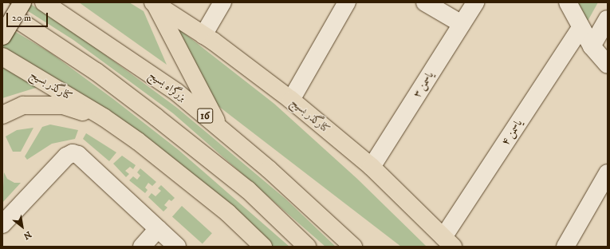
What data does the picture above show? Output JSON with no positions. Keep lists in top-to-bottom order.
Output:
{
  "streets": {
    "main road": ["کنارگذر بسیج", "بزرگراه بسیج", "16"],
    "street": ["یاسمن ۳", "یاسمن ۴"]
  },
  "crossings": [
    ["یاسمن ۳", "کنارگذر بسیج"],
    ["کنارگذر بسیج", "یاسمن ۴"]
  ],
  "scale_bar": "20 m",
  "north": "bottom right"
}
